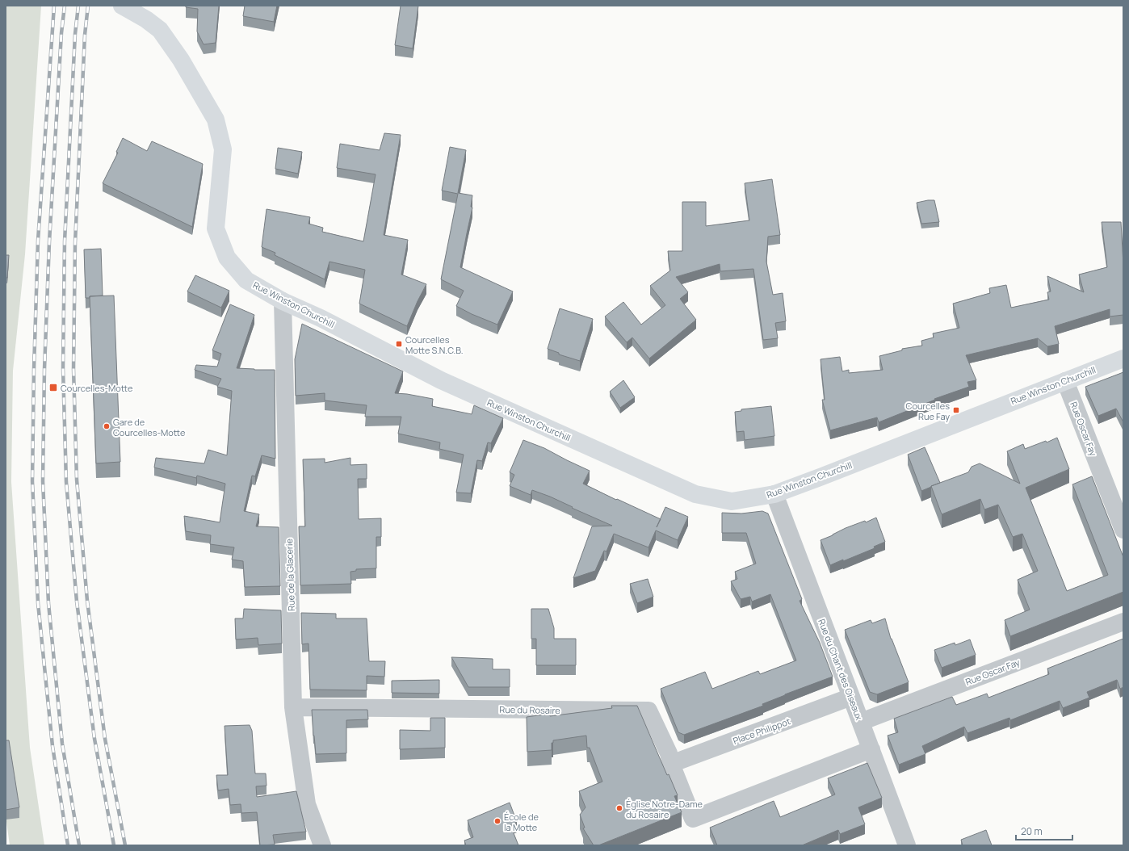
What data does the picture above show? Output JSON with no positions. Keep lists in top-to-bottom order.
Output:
{
  "streets": {
    "main road": ["Rue Winston Churchill"],
    "street": [
      "Rue Oscar Fay",
      "Rue de la Glacerie",
      "Rue du Chant des Oiseaux",
      "Rue du Rosaire",
      "Place Philippot"
    ]
  },
  "crossings": [
    ["Rue Winston Churchill", "Rue Oscar Fay"],
    ["Rue Winston Churchill", "Rue de la Glacerie"],
    ["Rue Winston Churchill", "Rue du Chant des Oiseaux"],
    ["Rue Oscar Fay", "Rue du Chant des Oiseaux"],
    ["Rue de la Glacerie", "Rue du Rosaire"],
    ["Rue du Chant des Oiseaux", "Rue du Rosaire"],
    ["Rue du Chant des Oiseaux", "Place Philippot"],
    ["Rue du Rosaire", "Place Philippot"]
  ],
  "places": {
    "transit": ["Courcelles Motte S.N.C.B.", "Courcelles-Motte", "Courcelles Rue Fay"],
    "other": ["Gare de Courcelles-Motte", "Église Notre-Dame du Rosaire", "École de la Motte"]
  },
  "scale_bar": "20 m"
}
